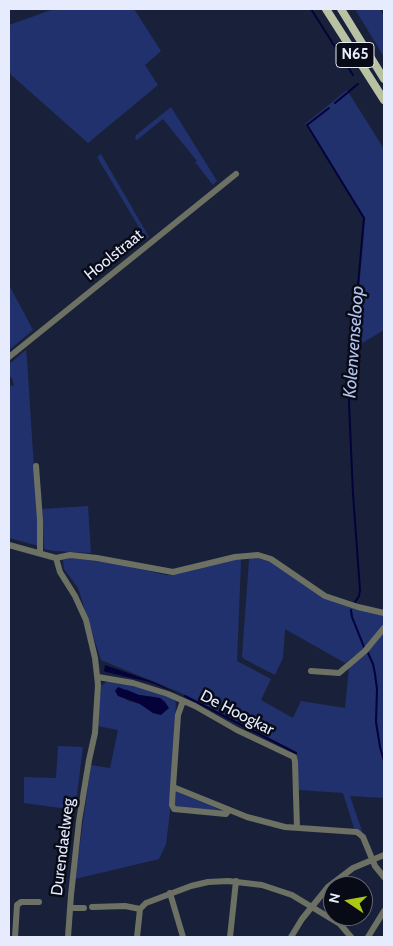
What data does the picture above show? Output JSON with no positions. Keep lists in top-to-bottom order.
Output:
{
  "streets": {
    "main road": ["N65"],
    "street": ["Hoolstraat", "De Hoogkar", "Durendaelweg"]
  },
  "crossings": [
    ["De Hoogkar", "Durendaelweg"]
  ],
  "water": ["Kolenvenseloop"],
  "north": "left"
}
